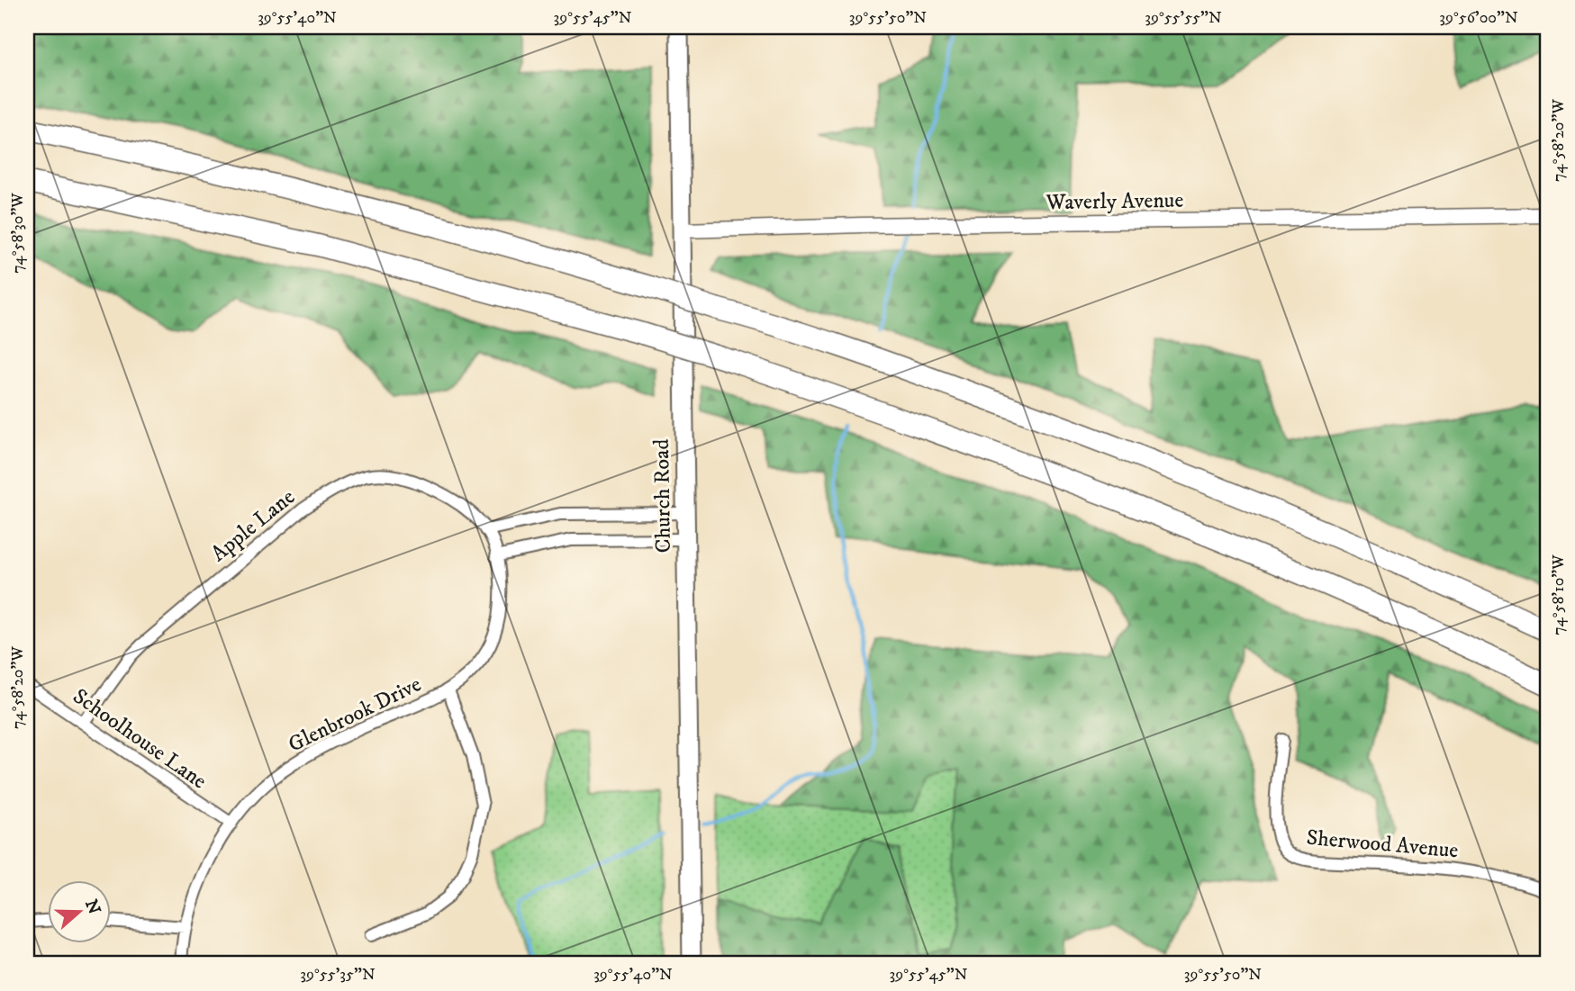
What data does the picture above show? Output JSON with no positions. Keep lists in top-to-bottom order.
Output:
{
  "streets": {
    "main road": ["Church Road"],
    "street": [
      "Waverly Avenue",
      "Apple Lane",
      "Glenbrook Drive",
      "Schoolhouse Lane",
      "Sherwood Avenue"
    ]
  },
  "crossings": [
    ["Waverly Avenue", "Church Road"],
    ["Apple Lane", "Glenbrook Drive"],
    ["Apple Lane", "Schoolhouse Lane"],
    ["Glenbrook Drive", "Schoolhouse Lane"]
  ],
  "north": "right",
  "coordinates": [
    "39°55'40\"N",
    "39°55'45\"N",
    "39°55'50\"N",
    "39°55'55\"N",
    "39°56'00\"N",
    "74°58'20\"W",
    "74°58'30\"W",
    "74°58'10\"W",
    "39°55'35\"N"
  ]
}
